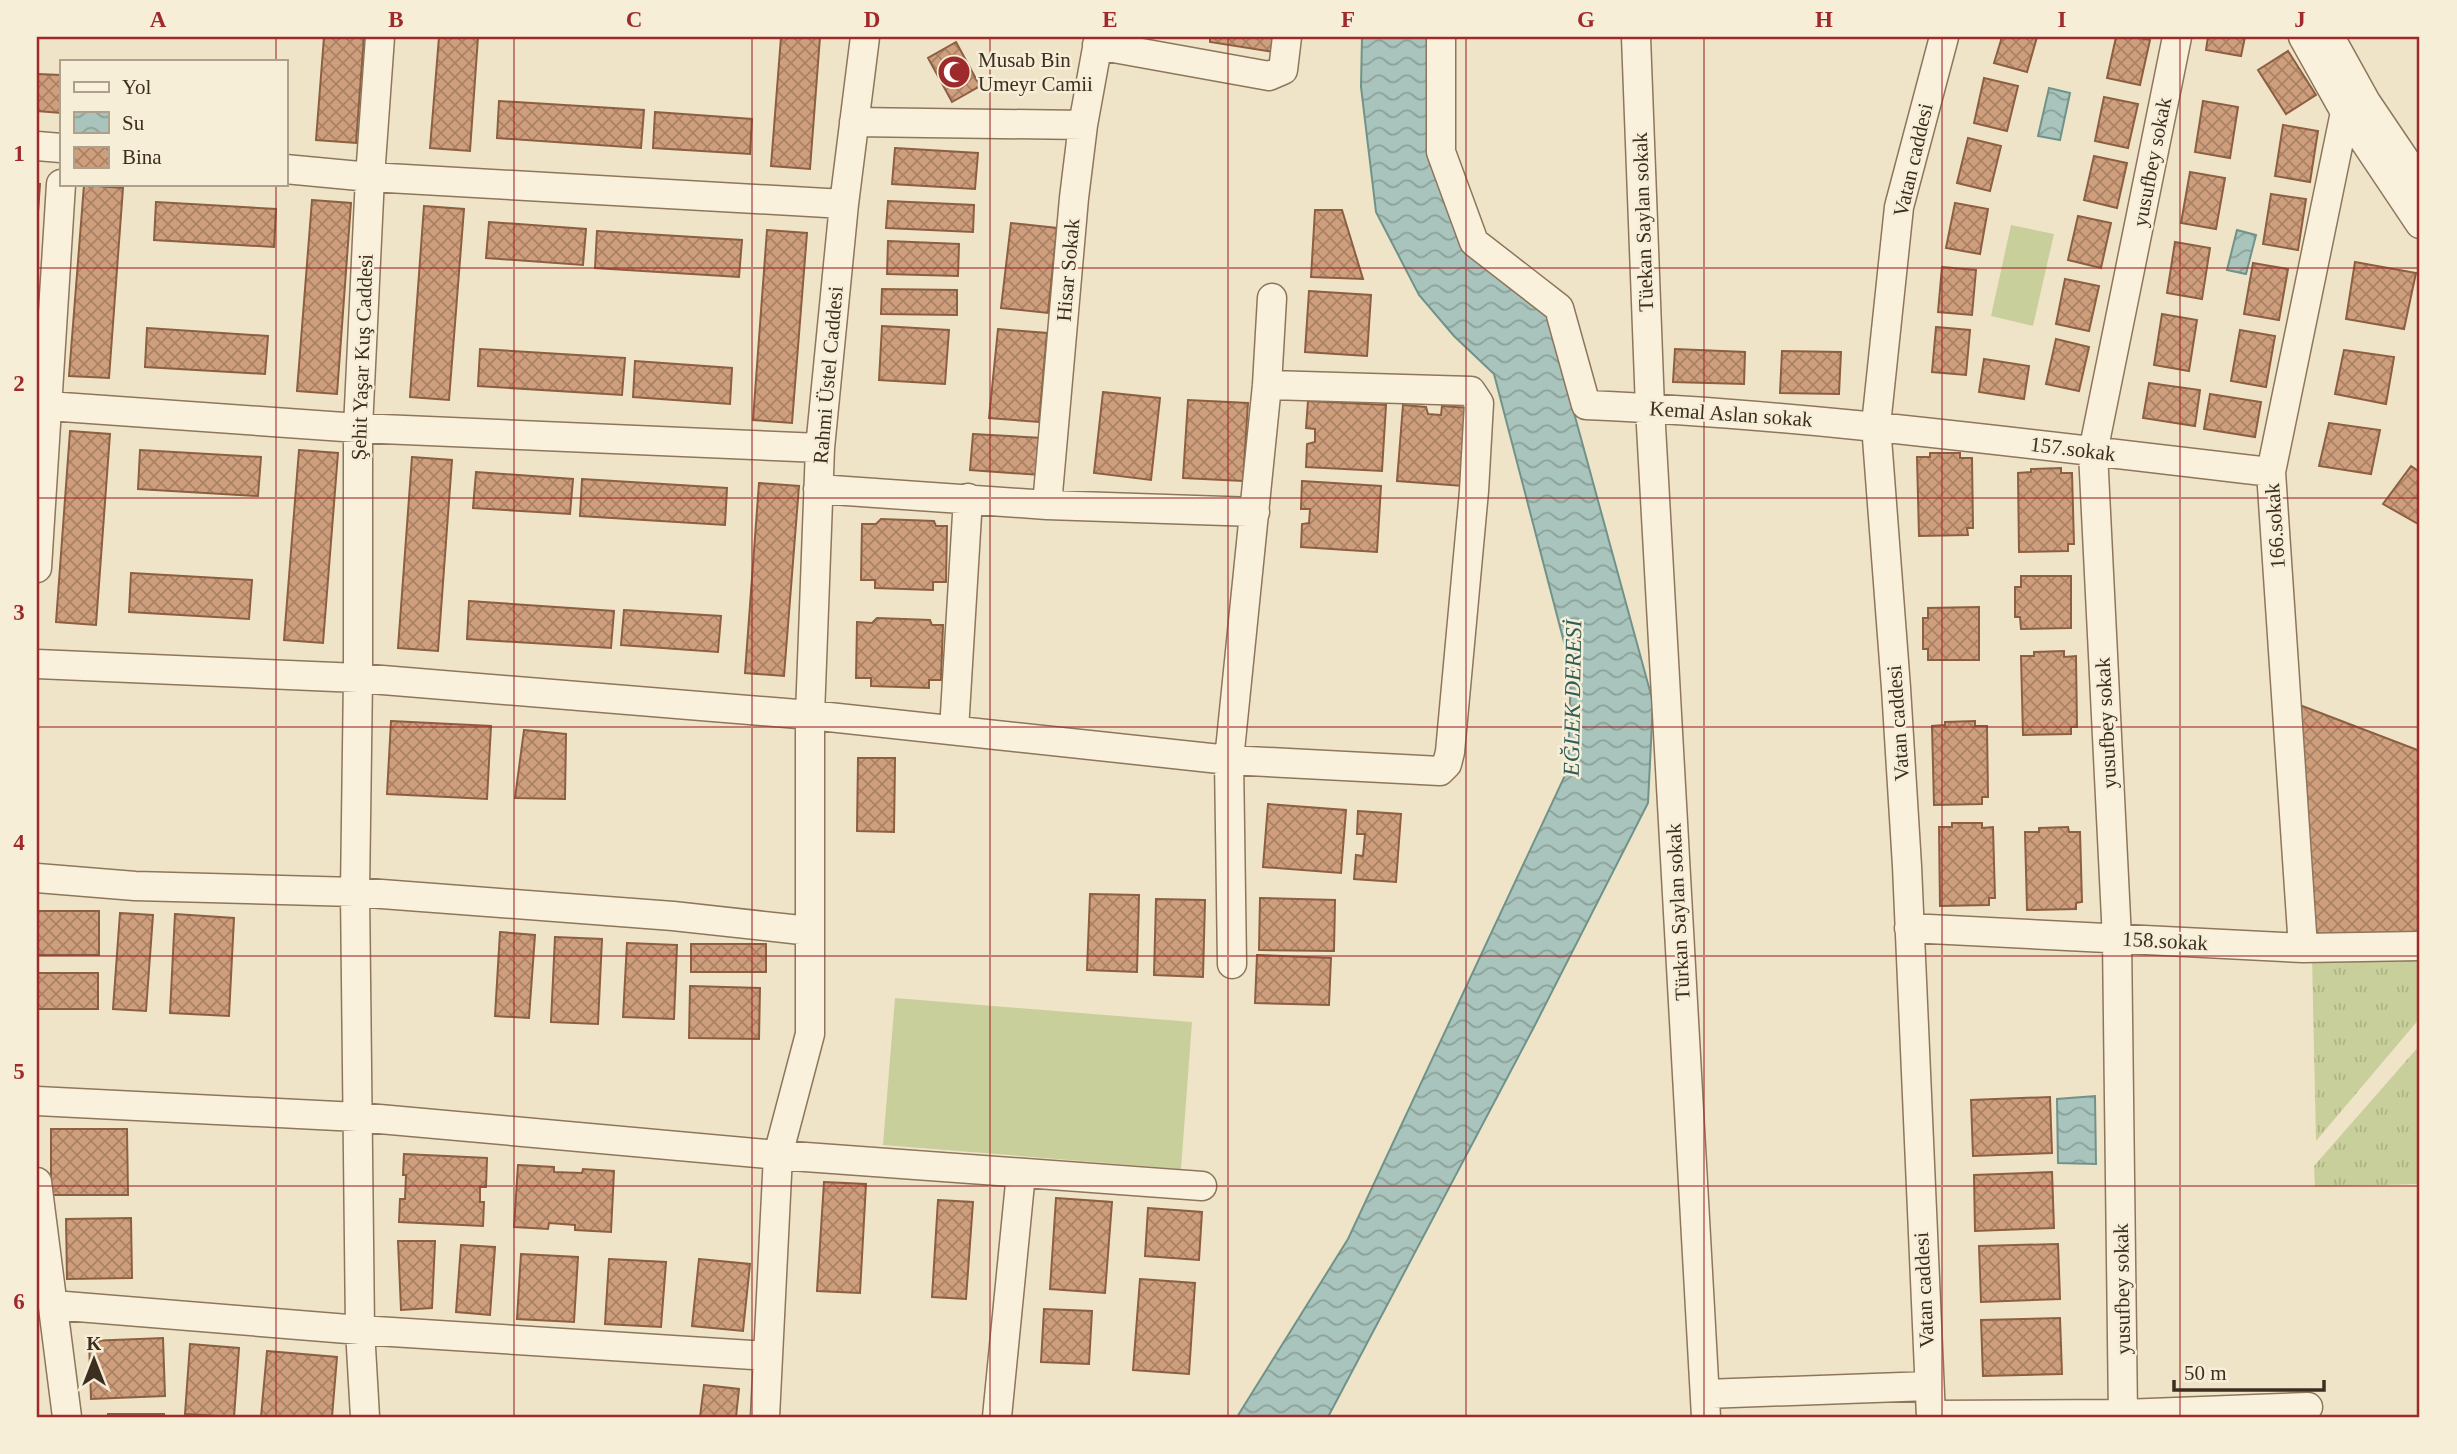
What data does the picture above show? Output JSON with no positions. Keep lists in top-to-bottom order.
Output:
{
  "streets": {
    "street": [
      "Vatan caddesi",
      "yusufbey sokak",
      "Tüekan Saylan sokak",
      "Hisar Sokak",
      "Şehit Yaşar Kuş Caddesi",
      "Rahmi Üstel Caddesi",
      "Kemal Aslan sokak",
      "157.sokak",
      "166.sokak",
      "Türkan Saylan sokak",
      "158.sokak"
    ]
  },
  "crossings": [
    ["Vatan caddesi", "Kemal Aslan sokak"],
    ["Vatan caddesi", "157.sokak"],
    ["Vatan caddesi", "158.sokak"],
    ["yusufbey sokak", "157.sokak"],
    ["yusufbey sokak", "158.sokak"],
    ["Tüekan Saylan sokak", "Kemal Aslan sokak"],
    ["Tüekan Saylan sokak", "Türkan Saylan sokak"],
    ["Kemal Aslan sokak", "157.sokak"],
    ["Kemal Aslan sokak", "Türkan Saylan sokak"],
    ["157.sokak", "166.sokak"],
    ["166.sokak", "158.sokak"]
  ],
  "water": ["EĞLEK DERESİ"],
  "places": {
    "mosque": ["Musab Bin Umeyr Camii"]
  },
  "legend": ["Yol", "Su", "Bina"],
  "scale_bar": "50 m",
  "north": "top",
  "grid": {
    "columns": [
      "A",
      "B",
      "C",
      "D",
      "E",
      "F",
      "G",
      "H",
      "I",
      "J"
    ],
    "rows": [
      "1",
      "2",
      "3",
      "4",
      "5",
      "6"
    ]
  }
}
